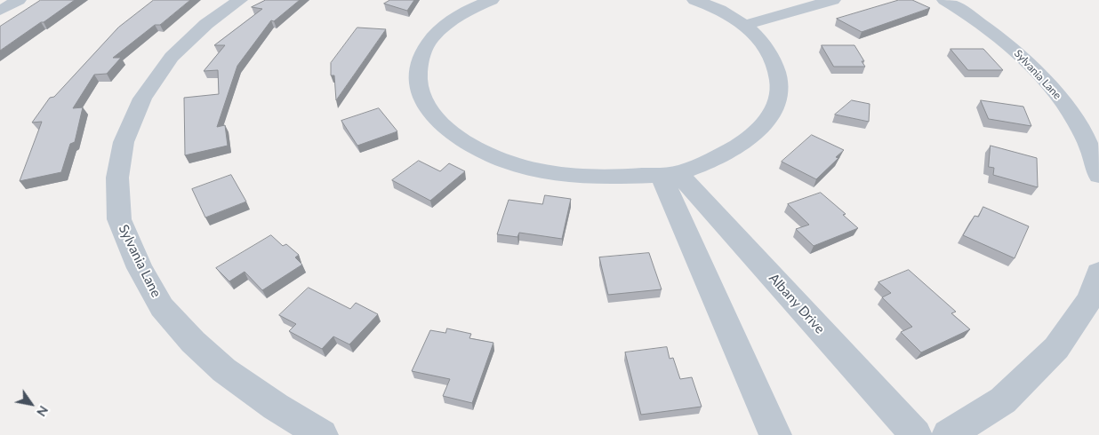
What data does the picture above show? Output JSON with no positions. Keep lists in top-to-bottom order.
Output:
{
  "streets": {
    "street": ["Sylvania Lane", "Albany Drive"]
  },
  "north": "bottom right"
}
